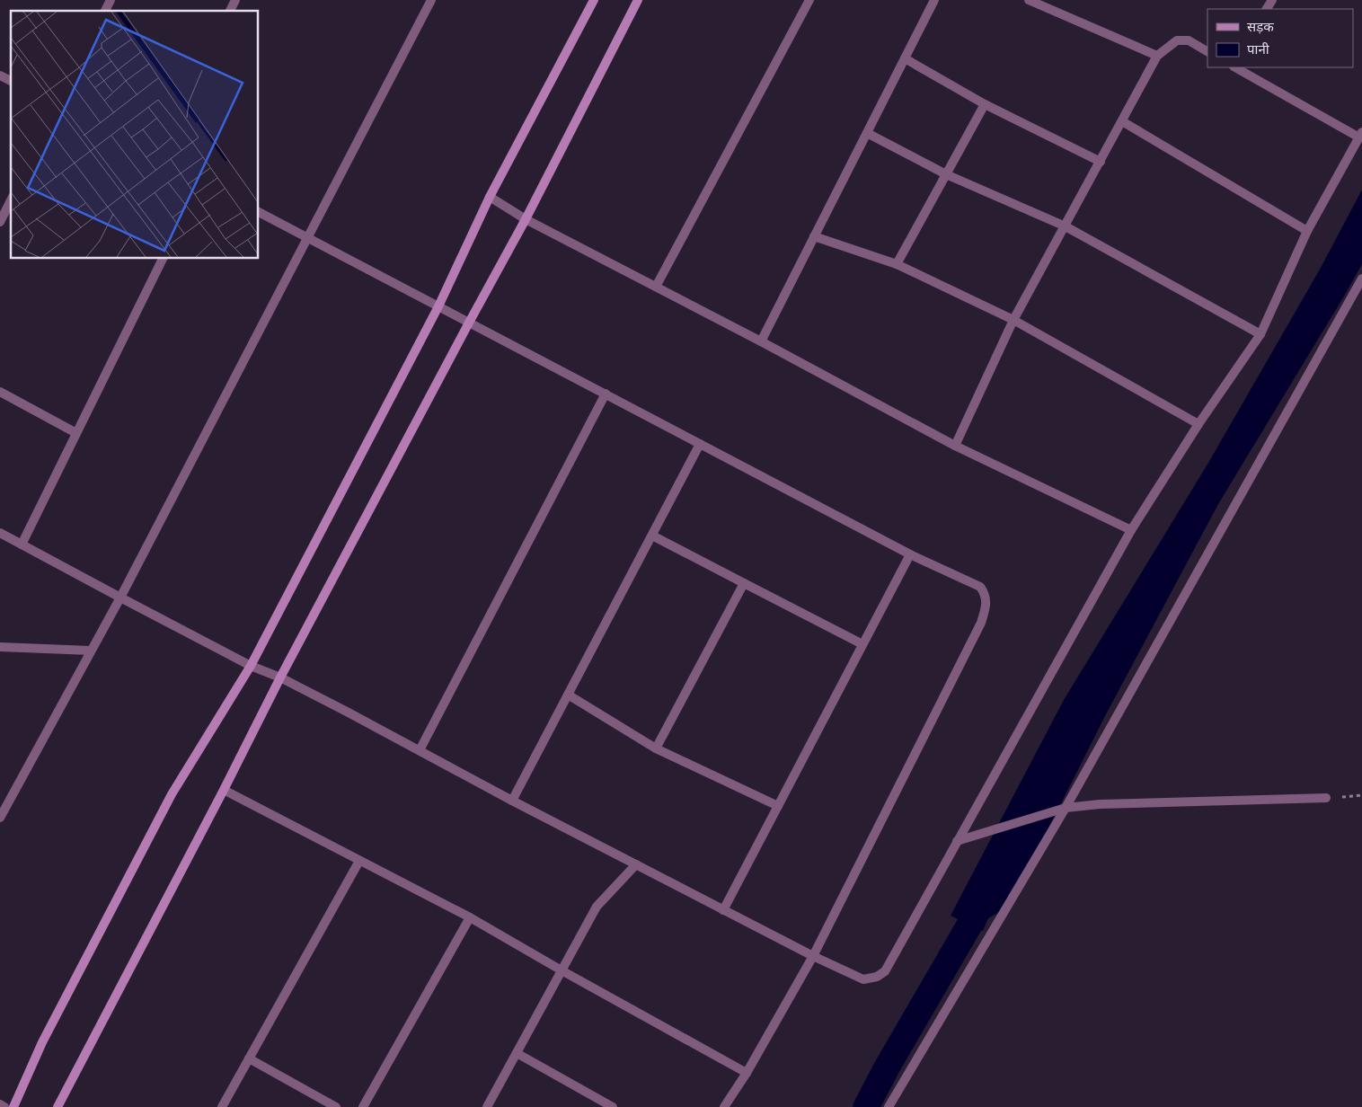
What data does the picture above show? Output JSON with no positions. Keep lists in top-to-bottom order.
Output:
{
  "legend": ["सड़क", "पानी"]
}
